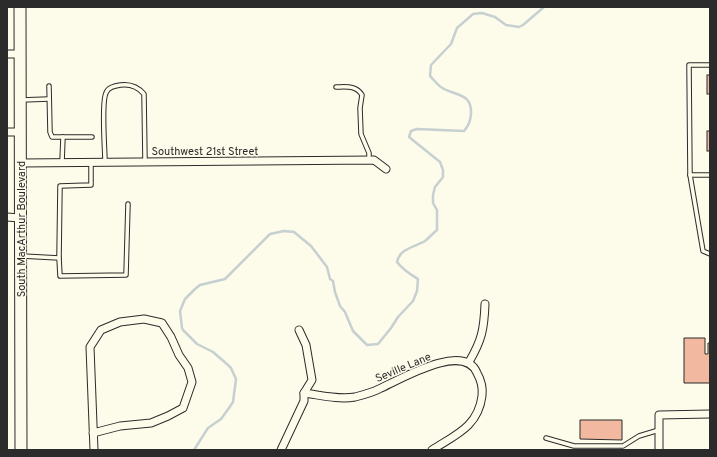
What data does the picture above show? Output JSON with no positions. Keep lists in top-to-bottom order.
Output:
{
  "streets": {
    "main road": ["South MacArthur Boulevard"],
    "street": ["Southwest 21st Street", "Seville Lane"]
  },
  "crossings": [
    ["Southwest 21st Street", "South MacArthur Boulevard"]
  ]
}
